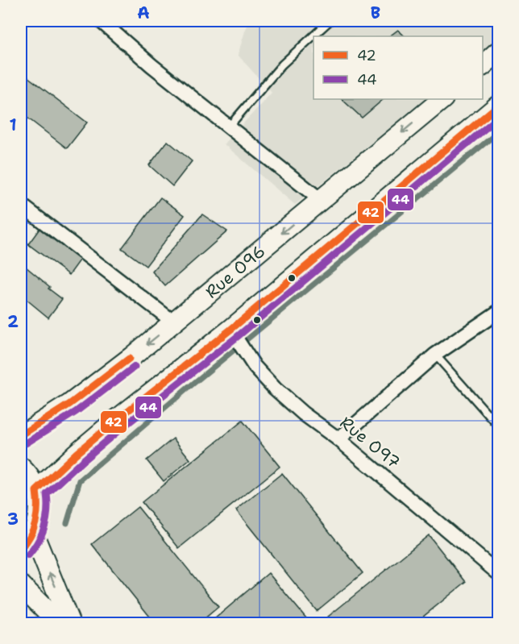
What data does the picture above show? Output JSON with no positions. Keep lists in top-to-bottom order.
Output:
{
  "streets": {
    "main road": ["Rue O96"],
    "street": ["Rue O97"]
  },
  "lines": ["transit line 42", "transit line 44"],
  "legend": ["42", "44"],
  "grid": {
    "columns": ["A", "B"],
    "rows": ["1", "2", "3"]
  }
}
